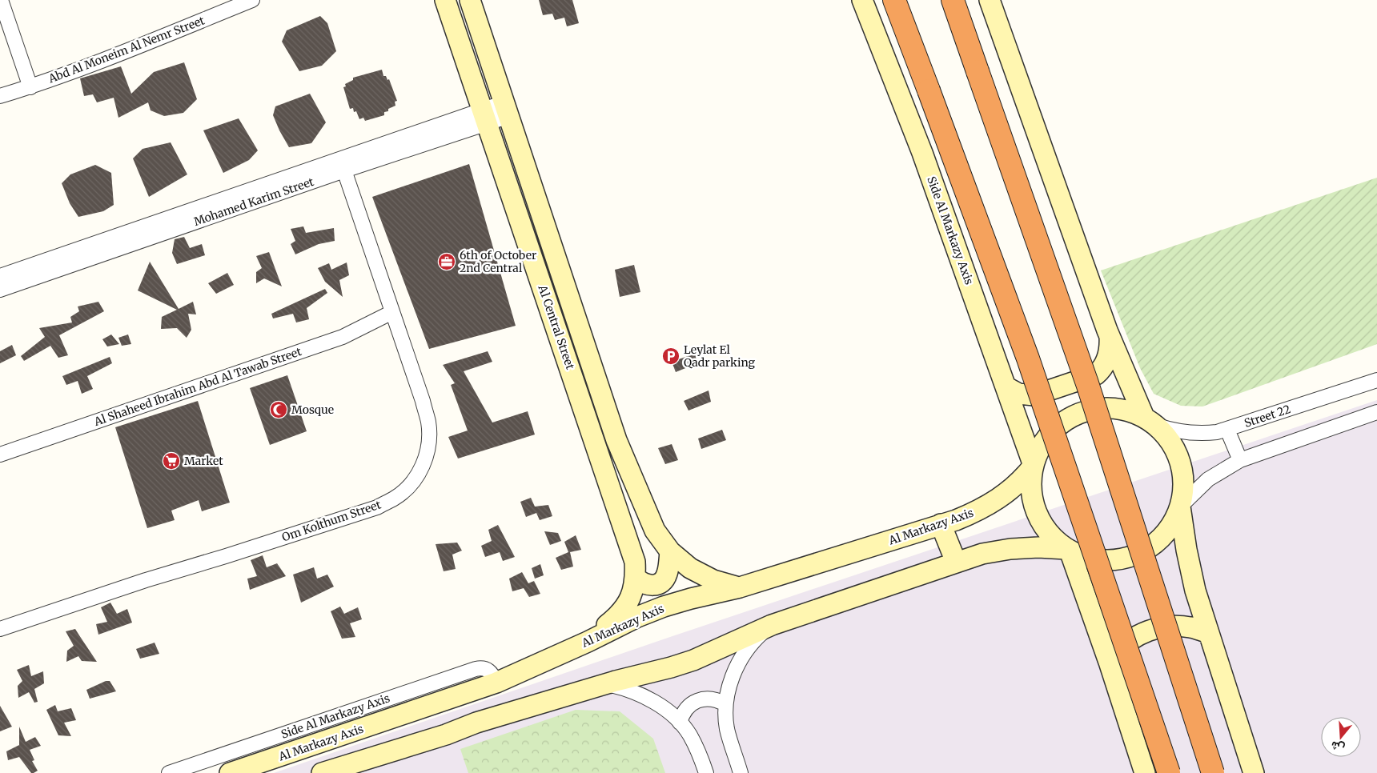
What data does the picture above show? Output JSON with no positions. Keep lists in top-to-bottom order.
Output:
{
  "streets": {
    "main road": ["Side Al Markazy Axis", "Al Central Street", "Al Markazy Axis"],
    "street": [
      "Abd Al Moneim Al Nemr Street",
      "Mohamed Karim Street",
      "Al Shaheed Ibrahim Abd Al Tawab Street",
      "Street 22",
      "Om Kolthum Street"
    ]
  },
  "crossings": [
    ["Mohamed Karim Street", "Al Central Street"],
    ["Mohamed Karim Street", "Om Kolthum Street"],
    ["Side Al Markazy Axis", "Al Markazy Axis"],
    ["Al Central Street", "Al Markazy Axis"],
    ["Al Shaheed Ibrahim Abd Al Tawab Street", "Om Kolthum Street"]
  ],
  "places": {
    "office": ["6th of October 2nd Central"],
    "parking": ["Leylat El Qadr parking"],
    "mosque": ["Mosque"],
    "supermarket": ["Market"]
  },
  "north": "bottom"
}
